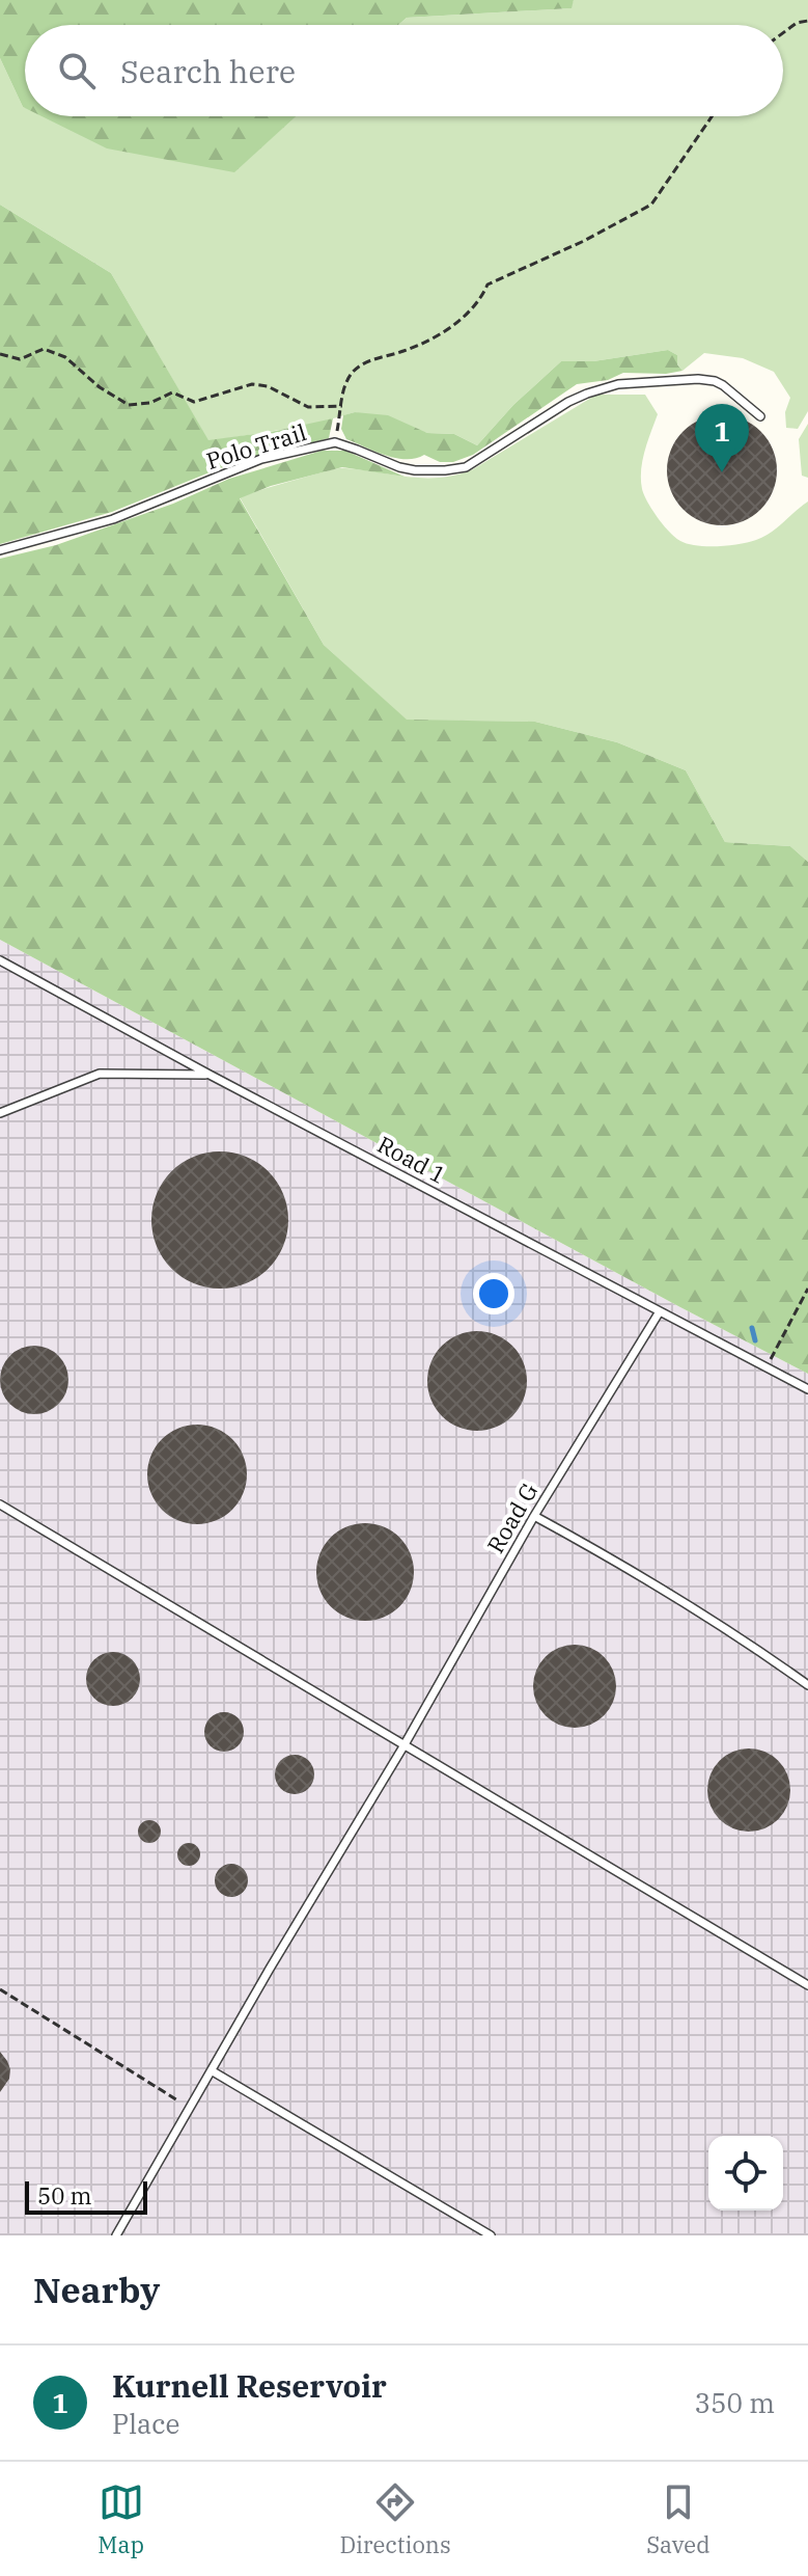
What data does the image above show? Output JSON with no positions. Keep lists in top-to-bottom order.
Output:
{
  "streets": {
    "lane": ["Polo Trail", "Road 1", "Road G"]
  },
  "crossings": [
    ["Road 1", "Road G"]
  ],
  "scale_bar": "50 m",
  "page": {
    "search": "Search here",
    "pins": "1",
    "scale": "50 m",
    "heading": "Nearby",
    "list": [
      {
        "mark": "1",
        "name": "Kurnell Reservoir",
        "note": "Place",
        "value": "350 m"
      }
    ],
    "nav": ["Map", "Directions", "Saved"]
  }
}
